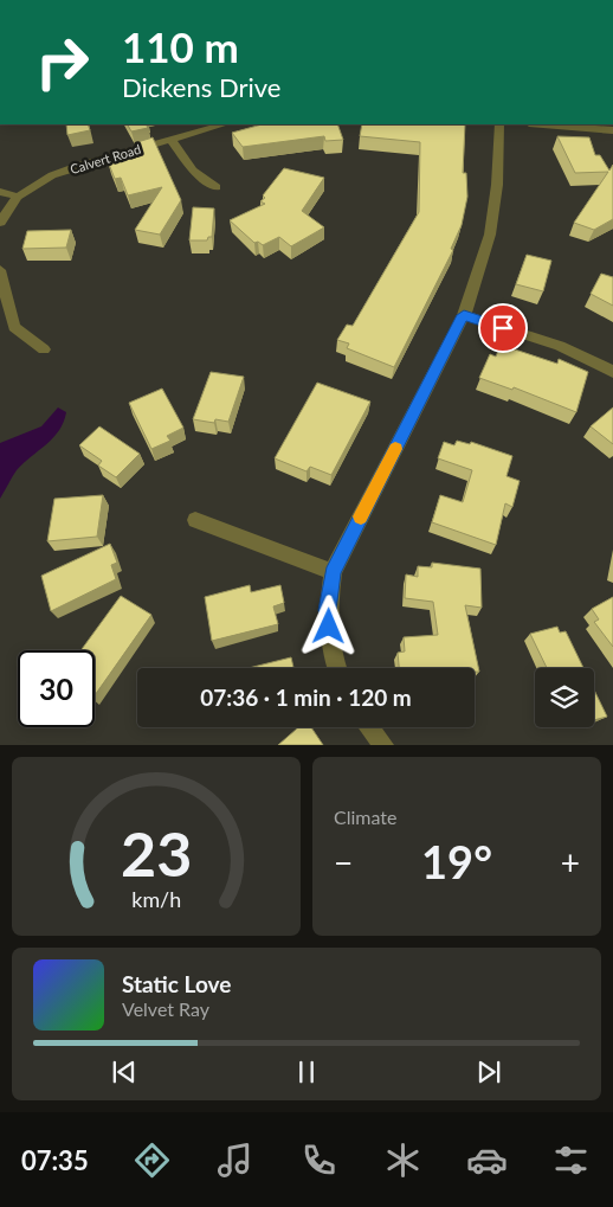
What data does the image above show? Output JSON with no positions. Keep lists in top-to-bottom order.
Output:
{
  "streets": {
    "street": ["Calvert Road"]
  },
  "page": {
    "turn": ["110 m", "Dickens Drive"],
    "limit": "30",
    "trip": "07:36 · 1 min · 120 m",
    "tile": "Climate",
    "heat": ["−", "19°", "+"],
    "song": ["Static Love", "Velvet Ray"],
    "tabs": "07:35",
    "gauge": ["23", "km/h"]
  }
}
